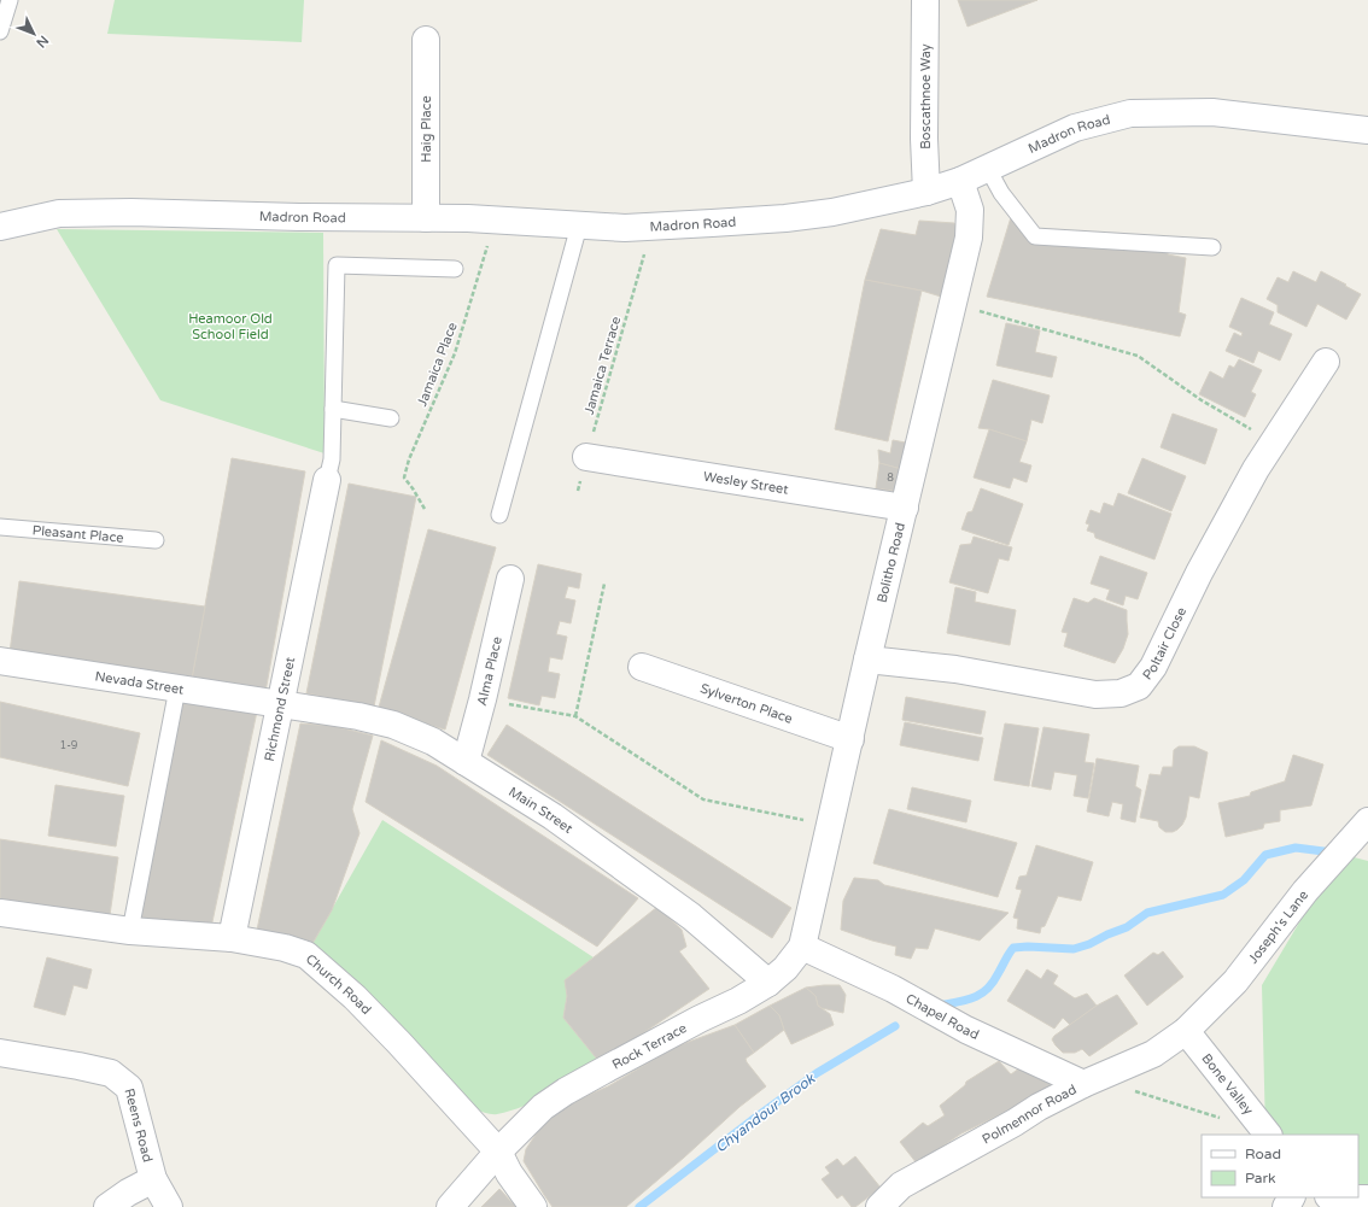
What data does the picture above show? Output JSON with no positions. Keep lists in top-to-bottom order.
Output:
{
  "streets": {
    "street": [
      "Boscathnoe Way",
      "Haig Place",
      "Madron Road",
      "Wesley Street",
      "Bolitho Road",
      "Poltair Close",
      "Alma Place",
      "Nevada Street",
      "Sylverton Place",
      "Richmond Street",
      "Main Street",
      "Joseph's Lane",
      "Church Road",
      "Chapel Road",
      "Rock Terrace",
      "Bone Valley",
      "Polmennor Road",
      "Reens Road"
    ],
    "lane": ["Pleasant Place"],
    "path": ["Jamaica Place", "Jamaica Terrace"]
  },
  "crossings": [
    ["Boscathnoe Way", "Madron Road"],
    ["Haig Place", "Madron Road"],
    ["Madron Road", "Jamaica Place"],
    ["Madron Road", "Bolitho Road"],
    ["Jamaica Terrace", "Wesley Street"],
    ["Wesley Street", "Bolitho Road"],
    ["Bolitho Road", "Poltair Close"],
    ["Bolitho Road", "Sylverton Place"],
    ["Bolitho Road", "Chapel Road"],
    ["Bolitho Road", "Rock Terrace"],
    ["Alma Place", "Main Street"],
    ["Nevada Street", "Richmond Street"],
    ["Nevada Street", "Main Street"],
    ["Richmond Street", "Main Street"],
    ["Richmond Street", "Church Road"],
    ["Main Street", "Rock Terrace"],
    ["Joseph's Lane", "Bone Valley"],
    ["Joseph's Lane", "Polmennor Road"],
    ["Church Road", "Rock Terrace"],
    ["Chapel Road", "Rock Terrace"],
    ["Chapel Road", "Polmennor Road"],
    ["Bone Valley", "Polmennor Road"]
  ],
  "water": ["Chyandour Brook"],
  "parks": ["Heamoor Old School Field"],
  "house_numbers": ["8", "1-9"],
  "legend": ["Road", "Park"],
  "north": "bottom right"
}
